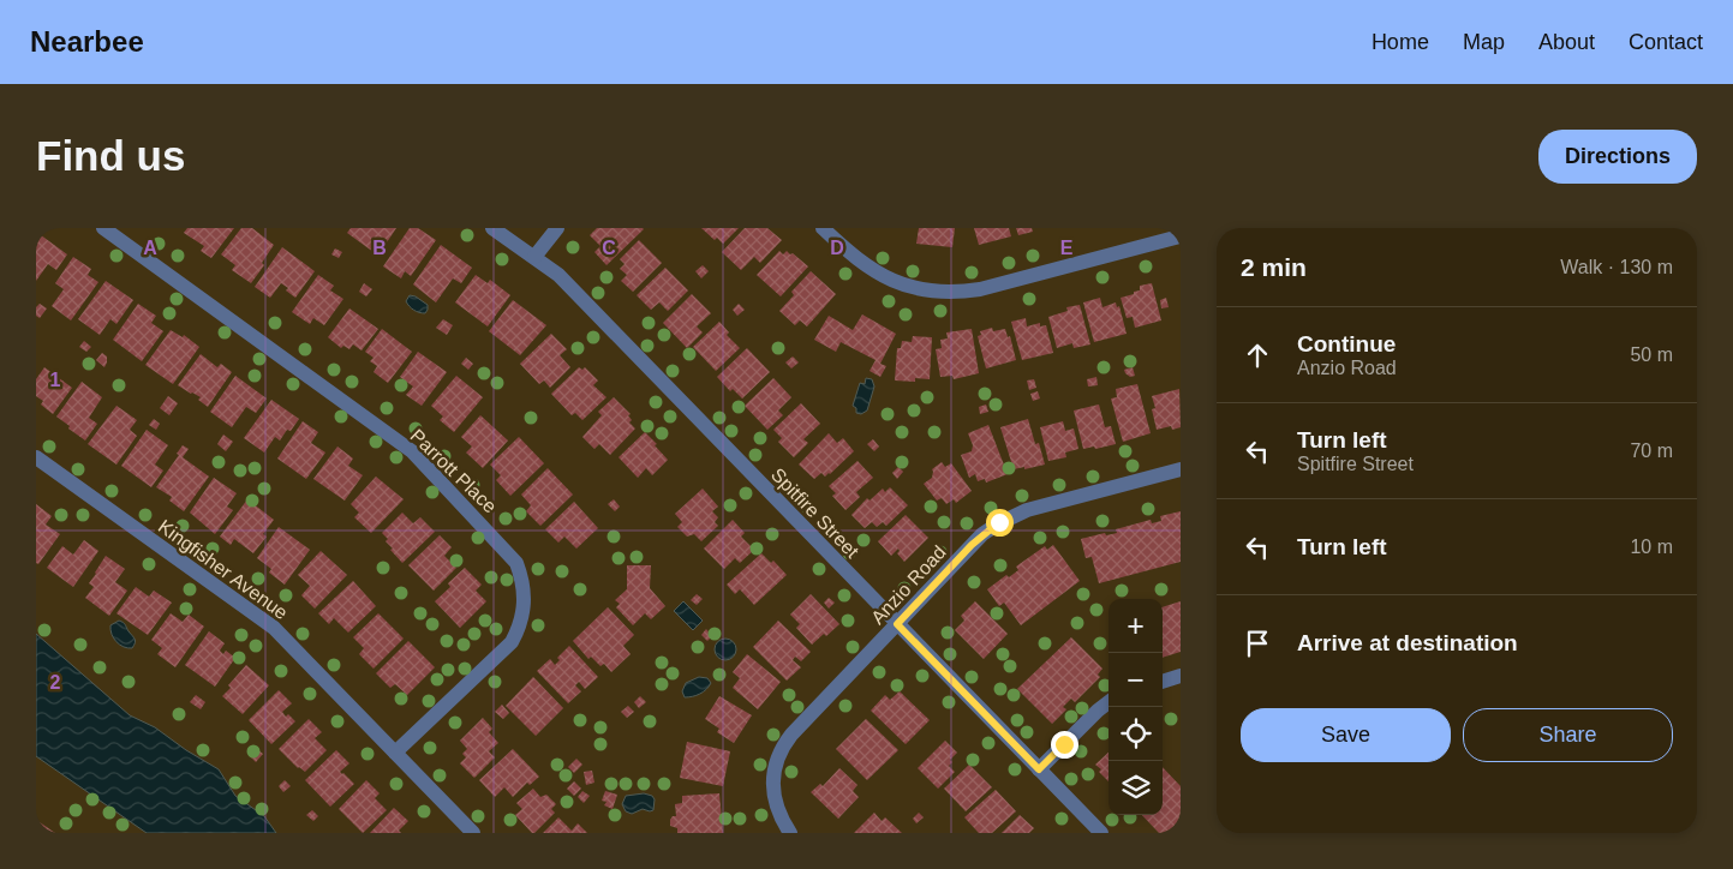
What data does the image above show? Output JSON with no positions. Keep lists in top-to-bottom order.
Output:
{
  "streets": {
    "street": [
      "Parrott Place",
      "Spitfire Street",
      "Kingfisher Avenue",
      "Anzio Road"
    ]
  },
  "crossings": [
    ["Parrott Place", "Kingfisher Avenue"],
    ["Spitfire Street", "Anzio Road"]
  ],
  "page": {
    "header": "Nearbee",
    "nav": [
      "Home",
      "Map",
      "About",
      "Contact"
    ],
    "buttons": [
      "Directions",
      ["Save", "Share"]
    ],
    "title": "Find us",
    "heading": ["2 min", "Walk · 130 m"],
    "list": [
      ["Continue", "Anzio Road", "50 m"],
      ["Turn left", "Spitfire Street", "70 m"],
      ["Turn left", "10 m"],
      "Arrive at destination"
    ],
    "map_buttons": ["+", "−"]
  },
  "grid": {
    "columns": [
      "A",
      "B",
      "C",
      "D",
      "E"
    ],
    "rows": ["1", "2"]
  }
}
